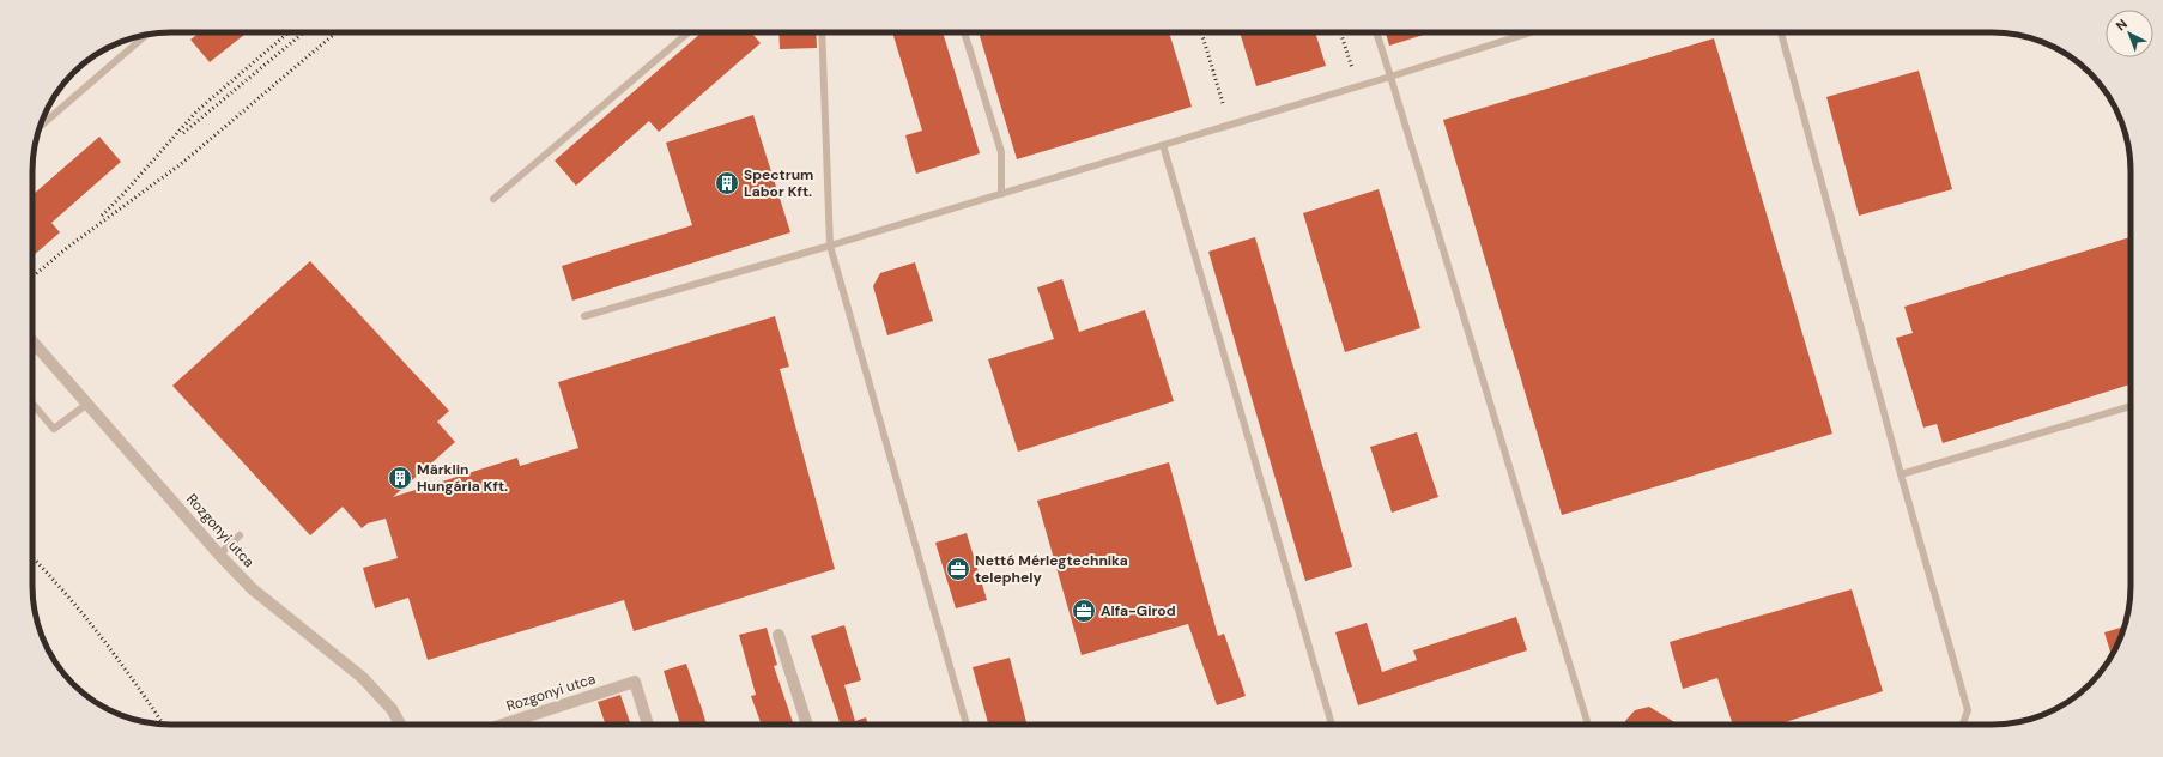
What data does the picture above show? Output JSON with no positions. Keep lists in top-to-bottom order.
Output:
{
  "streets": {
    "street": ["Rozgonyi utca"]
  },
  "places": {
    "building": ["Spectrum Labor Kft.", "Märklin Hungária Kft."],
    "office": ["Nettó Mérlegtechnika telephely", "Alfa-Girod"]
  },
  "north": "top left"
}
